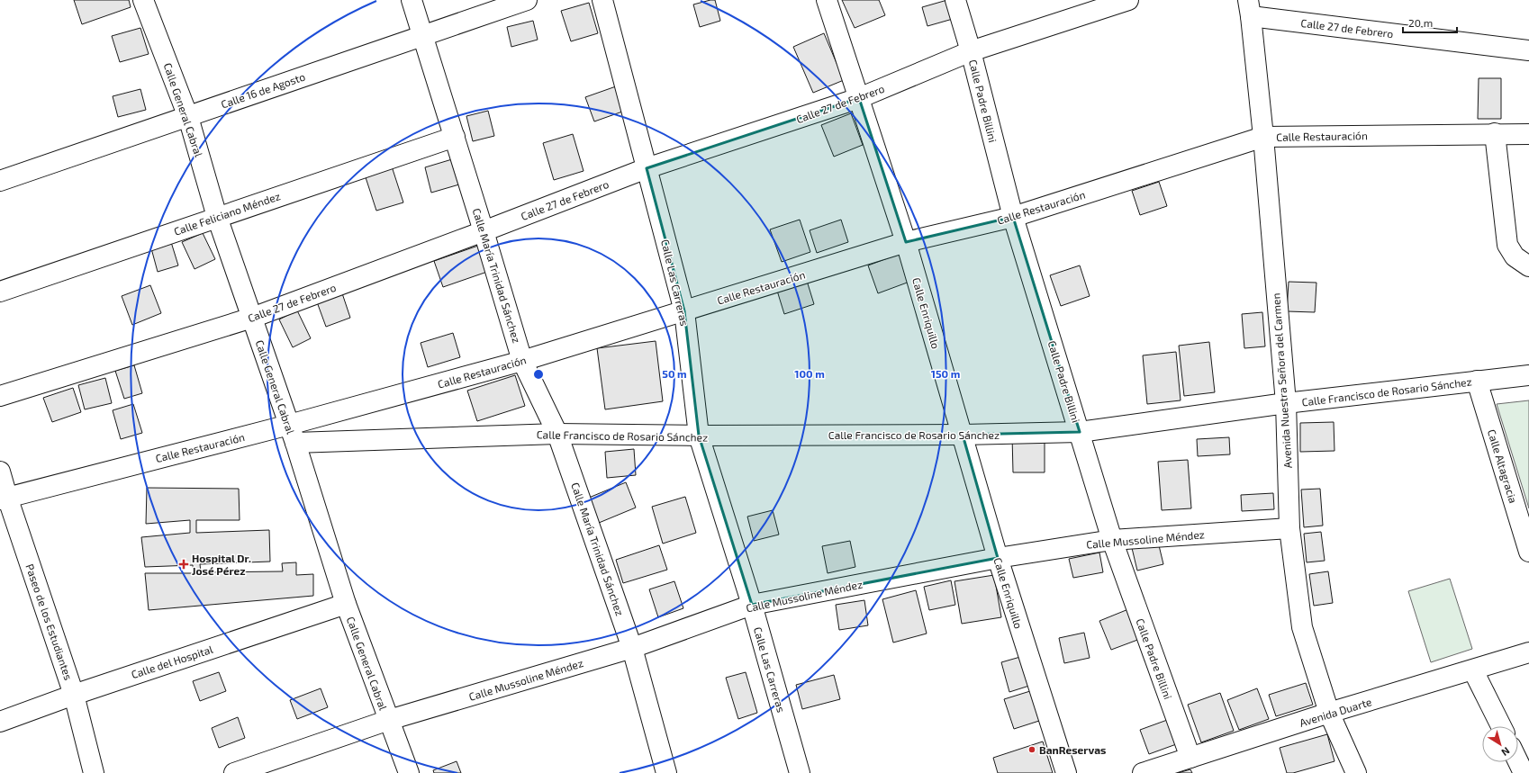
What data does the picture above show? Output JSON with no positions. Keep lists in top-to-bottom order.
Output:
{
  "streets": {
    "street": [
      "Calle 27 de Febrero",
      "Calle 16 de Agosto",
      "Calle Padre Billini",
      "Calle General Cabral",
      "Calle Restauración",
      "Calle Feliciano Méndez",
      "Calle María Trinidad Sánchez",
      "Calle Las Carreras",
      "Calle Enriquillo",
      "Avenida Nuestra Señora del Carmen",
      "Calle Francisco de Rosario Sánchez",
      "Calle Altagracia",
      "Calle Mussoline Méndez",
      "Paseo de los Estudiantes",
      "Calle del Hospital",
      "Avenida Duarte"
    ]
  },
  "crossings": [
    ["Calle 27 de Febrero", "Calle Padre Billini"],
    ["Calle 27 de Febrero", "Calle General Cabral"],
    ["Calle 27 de Febrero", "Calle María Trinidad Sánchez"],
    ["Calle 27 de Febrero", "Calle Las Carreras"],
    ["Calle 27 de Febrero", "Calle Enriquillo"],
    ["Calle 27 de Febrero", "Avenida Nuestra Señora del Carmen"],
    ["Calle 16 de Agosto", "Calle General Cabral"],
    ["Calle 16 de Agosto", "Calle María Trinidad Sánchez"],
    ["Calle Padre Billini", "Calle Restauración"],
    ["Calle Padre Billini", "Calle Francisco de Rosario Sánchez"],
    ["Calle Padre Billini", "Calle Mussoline Méndez"],
    ["Calle Padre Billini", "Avenida Duarte"],
    ["Calle General Cabral", "Calle Restauración"],
    ["Calle General Cabral", "Calle Feliciano Méndez"],
    ["Calle General Cabral", "Calle Francisco de Rosario Sánchez"],
    ["Calle General Cabral", "Calle Mussoline Méndez"],
    ["Calle General Cabral", "Calle del Hospital"],
    ["Calle Restauración", "Calle María Trinidad Sánchez"],
    ["Calle Restauración", "Calle Las Carreras"],
    ["Calle Restauración", "Calle Enriquillo"],
    ["Calle Restauración", "Avenida Nuestra Señora del Carmen"],
    ["Calle Restauración", "Paseo de los Estudiantes"],
    ["Calle Feliciano Méndez", "Calle María Trinidad Sánchez"],
    ["Calle María Trinidad Sánchez", "Calle Francisco de Rosario Sánchez"],
    ["Calle María Trinidad Sánchez", "Calle Mussoline Méndez"],
    ["Calle Las Carreras", "Calle Francisco de Rosario Sánchez"],
    ["Calle Las Carreras", "Calle Mussoline Méndez"],
    ["Calle Enriquillo", "Calle Francisco de Rosario Sánchez"],
    ["Calle Enriquillo", "Calle Mussoline Méndez"],
    ["Avenida Nuestra Señora del Carmen", "Calle Francisco de Rosario Sánchez"],
    ["Avenida Nuestra Señora del Carmen", "Calle Mussoline Méndez"],
    ["Avenida Nuestra Señora del Carmen", "Avenida Duarte"],
    ["Calle Francisco de Rosario Sánchez", "Calle Altagracia"],
    ["Paseo de los Estudiantes", "Calle del Hospital"]
  ],
  "places": {
    "health": ["Hospital Dr. José Pérez"],
    "other": ["BanReservas"]
  },
  "scale_bar": "20 m",
  "north": "bottom right",
  "rings": ["50 m", "100 m", "150 m"]
}
